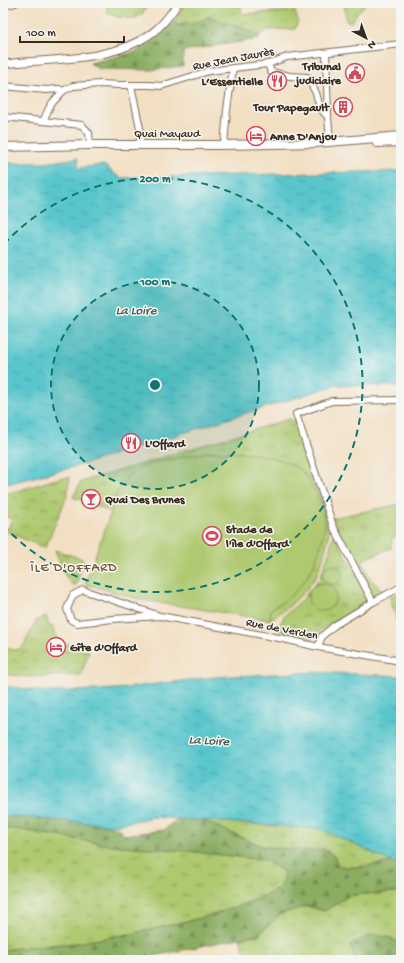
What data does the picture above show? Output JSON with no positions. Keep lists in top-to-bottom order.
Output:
{
  "streets": {
    "main road": ["Quai Mayaud"],
    "street": ["Rue Jean Jaurès", "Rue de Verden"]
  },
  "districts": ["ÎLE D'OFFARD"],
  "water": ["La Loire"],
  "places": {
    "public building": ["Tribunal judiciaire"],
    "restaurant": ["L‘Essentielle", "L'Offard"],
    "building": ["Tour Papegault"],
    "hotel": ["Anne D'Anjou", "Gîte d'Offard"],
    "bar": ["Quai Des Brunes"],
    "sports": ["Stade de l'île d'Offard"]
  },
  "scale_bar": "100 m",
  "north": "bottom right",
  "rings": ["200 m", "100 m"]
}
